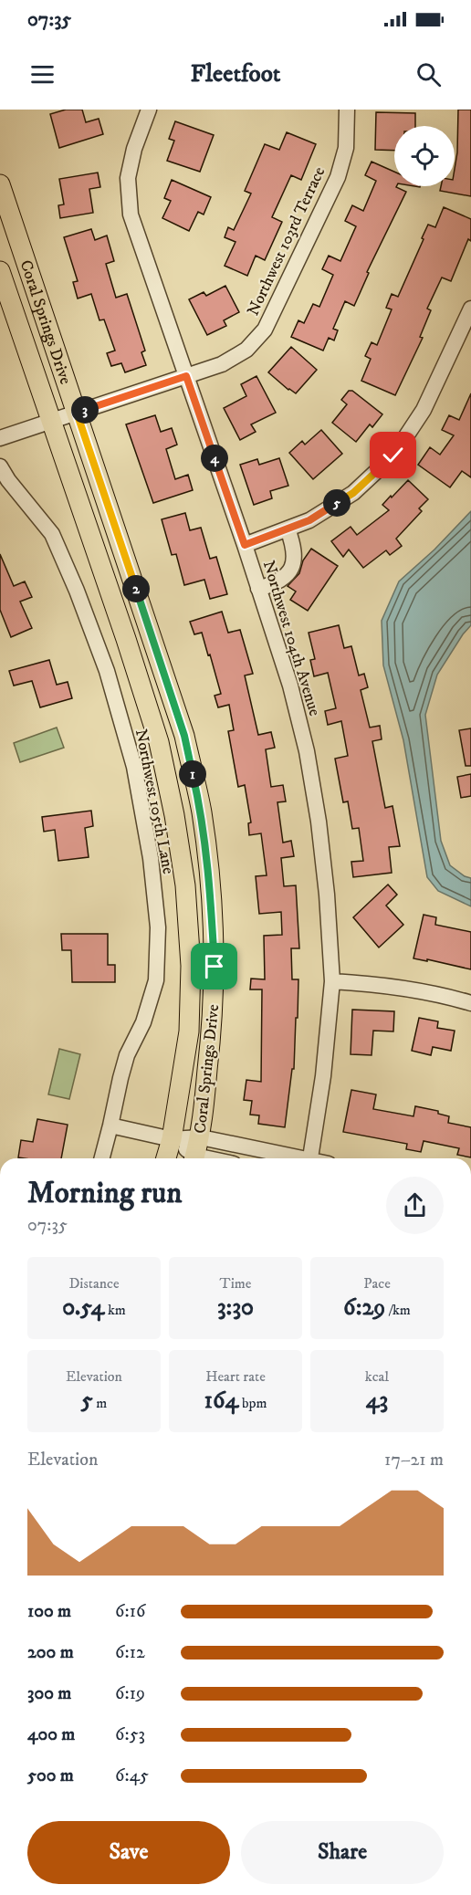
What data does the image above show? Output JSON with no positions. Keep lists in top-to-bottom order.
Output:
{
  "streets": {
    "main road": ["Coral Springs Drive"],
    "street": ["Northwest 103rd Terrace", "Northwest 104th Avenue", "Northwest 105th Lane"]
  },
  "crossings": [
    ["Northwest 103rd Terrace", "Coral Springs Drive"],
    ["Northwest 103rd Terrace", "Northwest 104th Avenue"]
  ],
  "page": {
    "status": "07:35",
    "header": "Fleetfoot",
    "pins": [
      "3",
      "4",
      "5",
      "2",
      "1"
    ],
    "heading": ["Morning run", "07:35"],
    "stats": [
      ["Distance", "0.54 km"],
      ["Time", "3:30"],
      ["Pace", "6:29 /km"],
      ["Elevation", "5 m"],
      ["Heart rate", "164 bpm"],
      ["kcal", "43"]
    ],
    "chart": ["Elevation", "17–21 m"],
    "list": [
      {
        "name": "100 m",
        "note": "6:16"
      },
      {
        "name": "200 m",
        "note": "6:12"
      },
      {
        "name": "300 m",
        "note": "6:19"
      },
      {
        "name": "400 m",
        "note": "6:53"
      },
      {
        "name": "500 m",
        "note": "6:45"
      }
    ],
    "buttons": ["Save", "Share"]
  }
}
